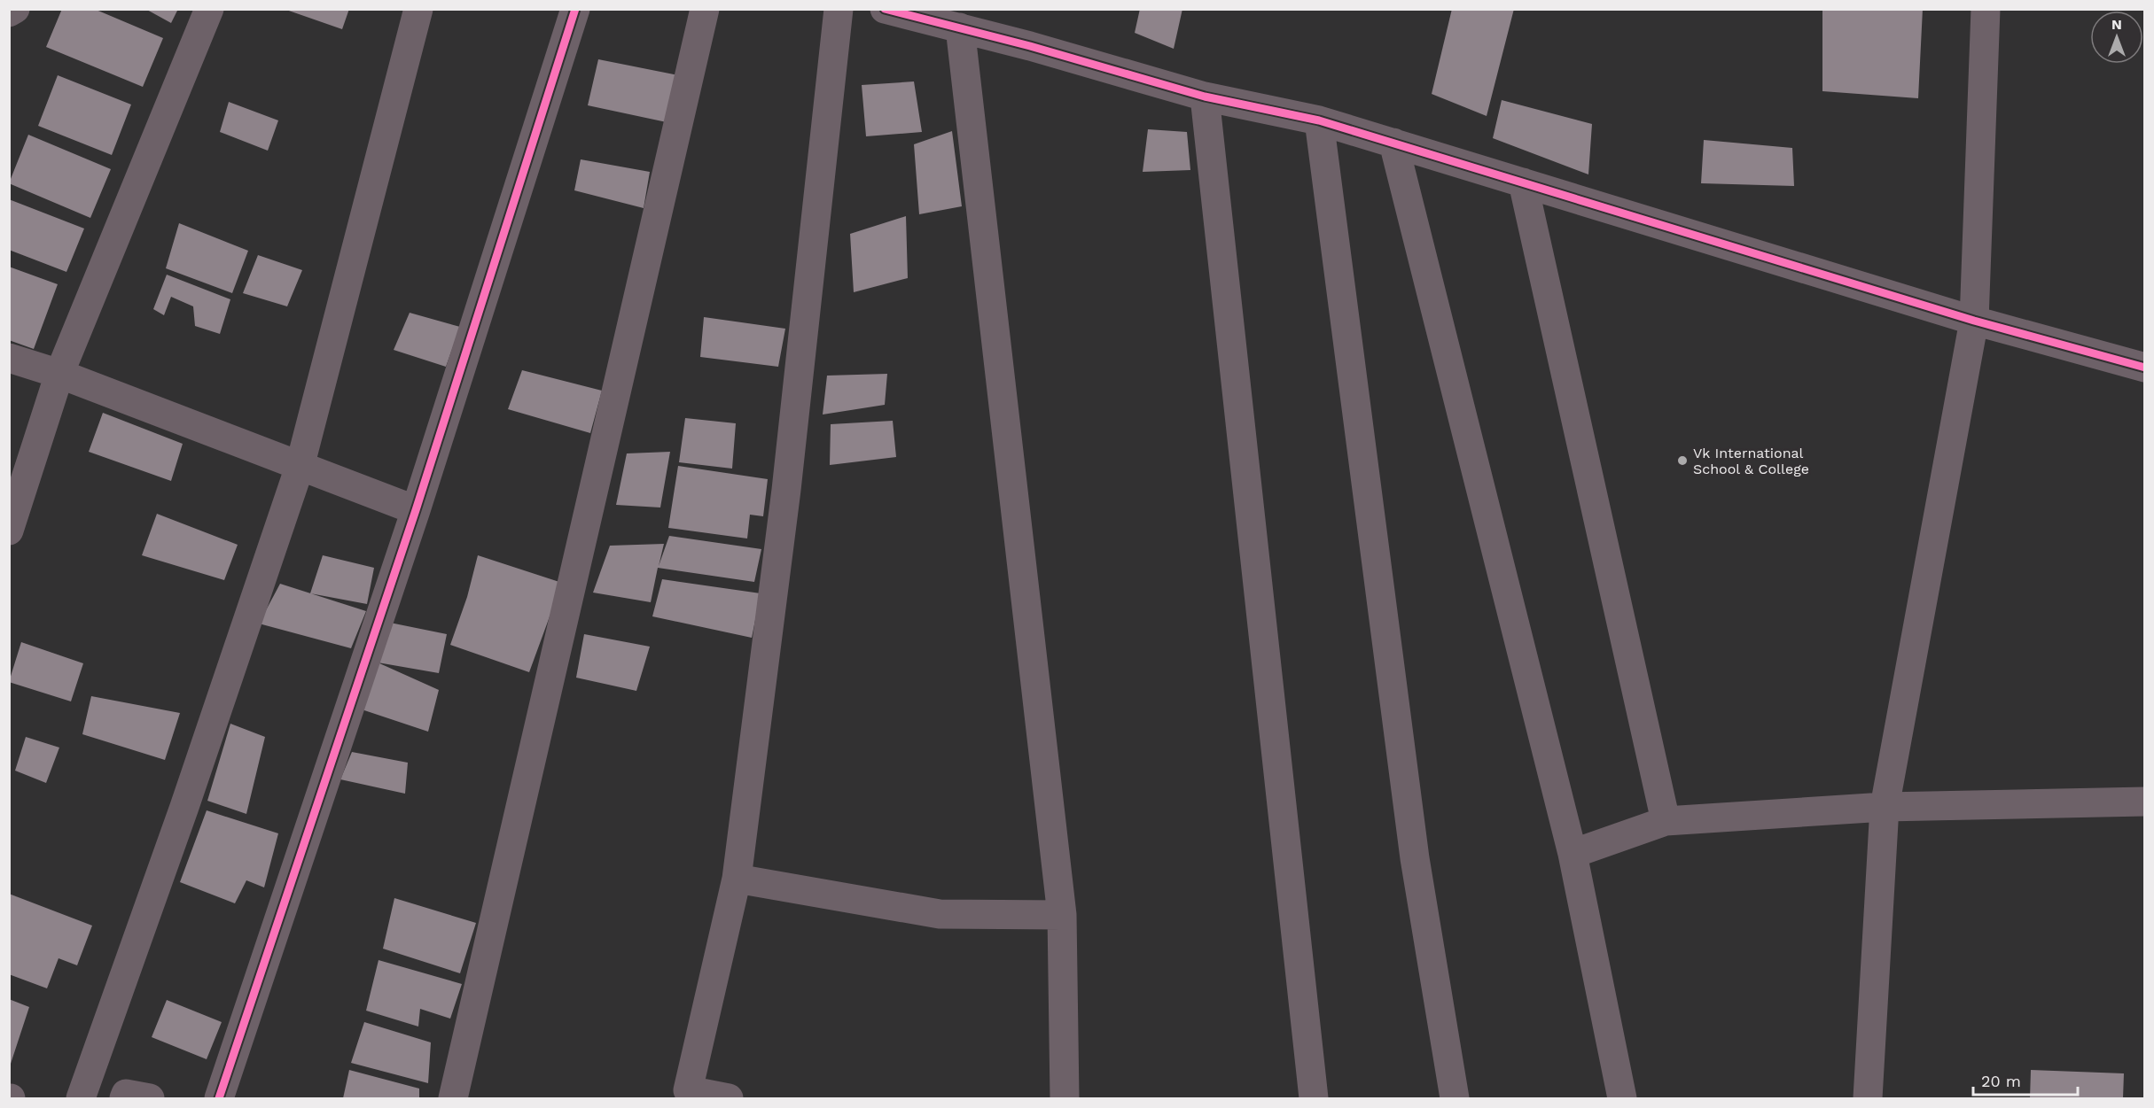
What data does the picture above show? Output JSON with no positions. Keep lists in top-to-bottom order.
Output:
{
  "places": ["Vk International School & College"],
  "scale_bar": "20 m",
  "north": "top"
}
